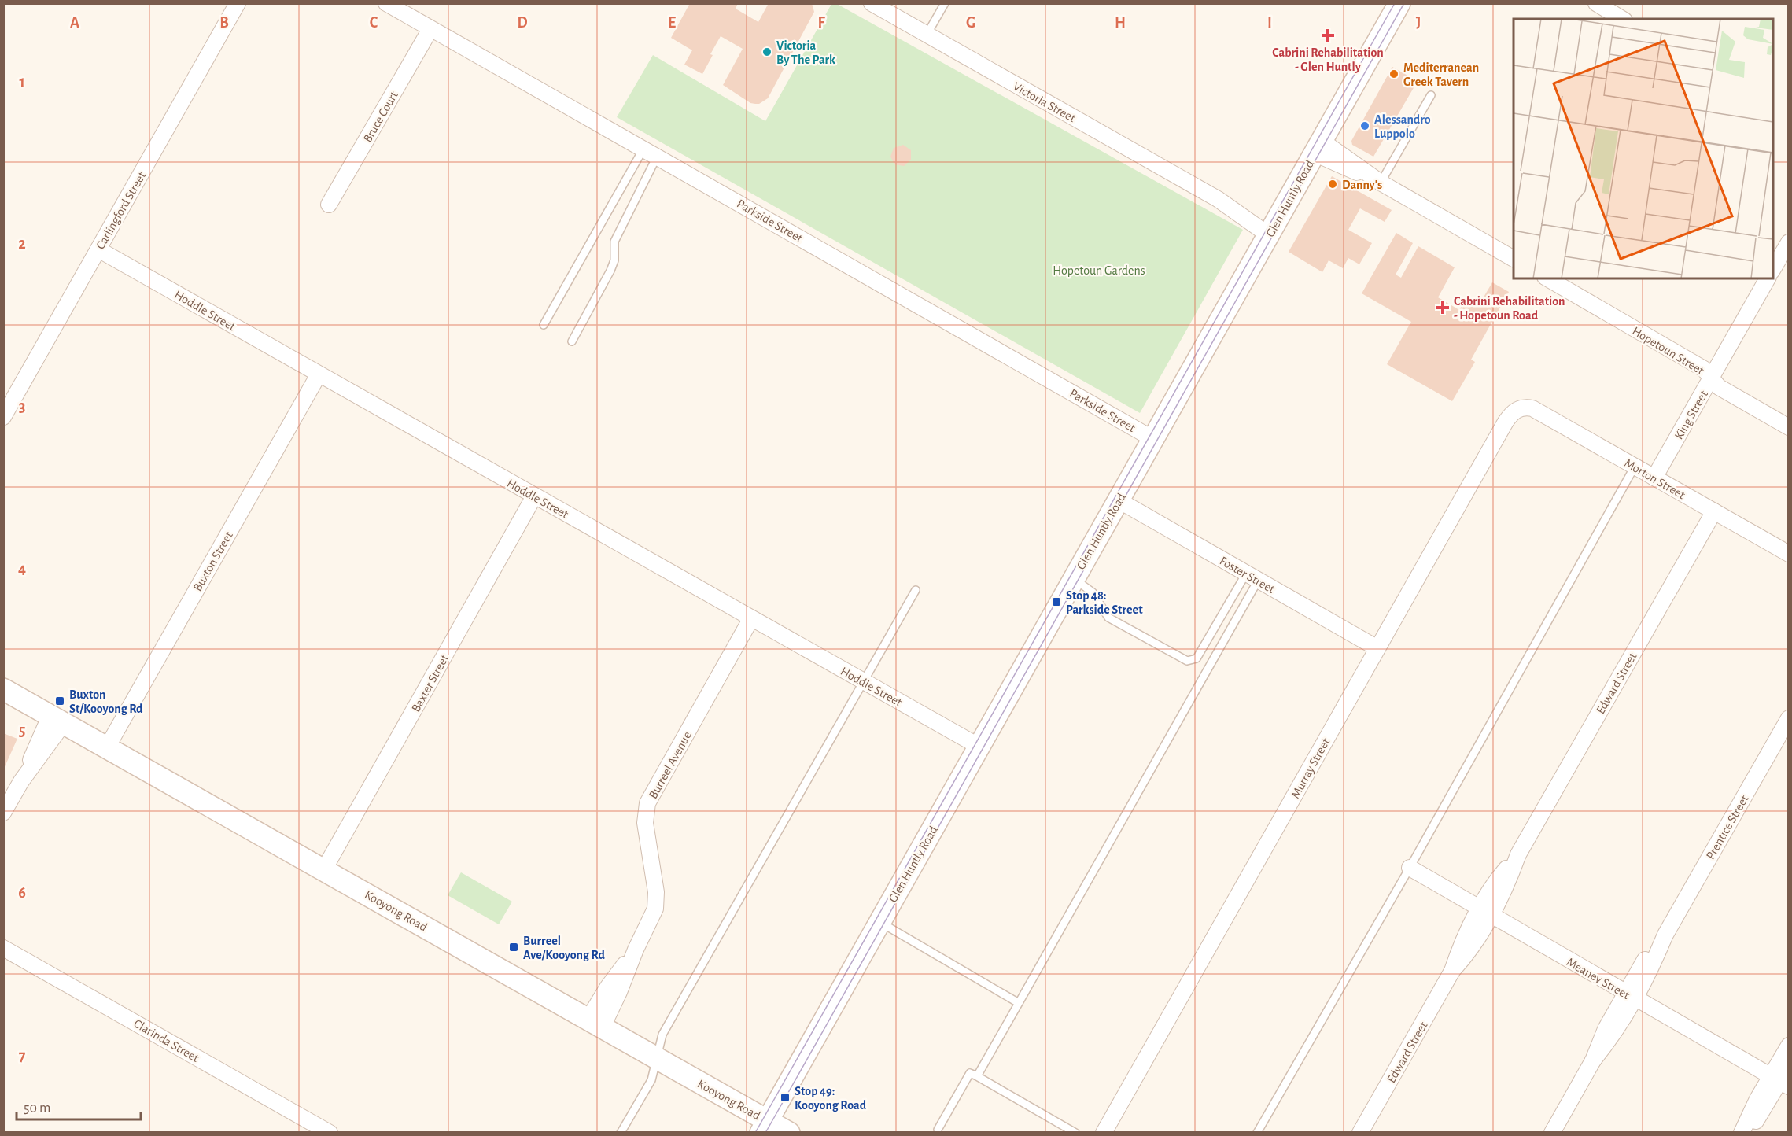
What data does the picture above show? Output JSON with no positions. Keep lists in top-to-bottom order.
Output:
{
  "streets": {
    "street": [
      "Victoria Street",
      "Bruce Court",
      "Glen Huntly Road",
      "Carlingford Street",
      "Parkside Street",
      "Hoddle Street",
      "Hopetoun Street",
      "King Street",
      "Morton Street",
      "Buxton Street",
      "Foster Street",
      "Baxter Street",
      "Edward Street",
      "Burreel Avenue",
      "Murray Street",
      "Prentice Street",
      "Kooyong Road",
      "Meaney Street",
      "Clarinda Street"
    ]
  },
  "crossings": [
    ["Victoria Street", "Glen Huntly Road"],
    ["Bruce Court", "Parkside Street"],
    ["Glen Huntly Road", "Parkside Street"],
    ["Glen Huntly Road", "Hoddle Street"],
    ["Glen Huntly Road", "Foster Street"],
    ["Glen Huntly Road", "Kooyong Road"],
    ["Carlingford Street", "Hoddle Street"],
    ["Hoddle Street", "Buxton Street"],
    ["Hoddle Street", "Baxter Street"],
    ["Hoddle Street", "Burreel Avenue"],
    ["Hopetoun Street", "King Street"],
    ["King Street", "Morton Street"],
    ["Morton Street", "Edward Street"],
    ["Morton Street", "Murray Street"],
    ["Buxton Street", "Kooyong Road"],
    ["Foster Street", "Murray Street"],
    ["Baxter Street", "Kooyong Road"],
    ["Edward Street", "Meaney Street"],
    ["Burreel Avenue", "Kooyong Road"],
    ["Prentice Street", "Meaney Street"]
  ],
  "parks": ["Hopetoun Gardens"],
  "places": {
    "health": ["Cabrini Rehabilitation - Glen Huntly", "Cabrini Rehabilitation - Hopetoun Road"],
    "other": [
      "Victoria By The Park",
      "Mediterranean Greek Tavern",
      "Alessandro Luppolo",
      "Danny's"
    ],
    "transit": [
      "Stop 48: Parkside Street",
      "Buxton St/Kooyong Rd",
      "Burreel Ave/Kooyong Rd",
      "Stop 49: Kooyong Road"
    ]
  },
  "scale_bar": "50 m",
  "grid": {
    "columns": [
      "A",
      "B",
      "C",
      "D",
      "E",
      "F",
      "G",
      "H",
      "I",
      "J"
    ],
    "rows": [
      "1",
      "2",
      "3",
      "4",
      "5",
      "6",
      "7"
    ]
  }
}
